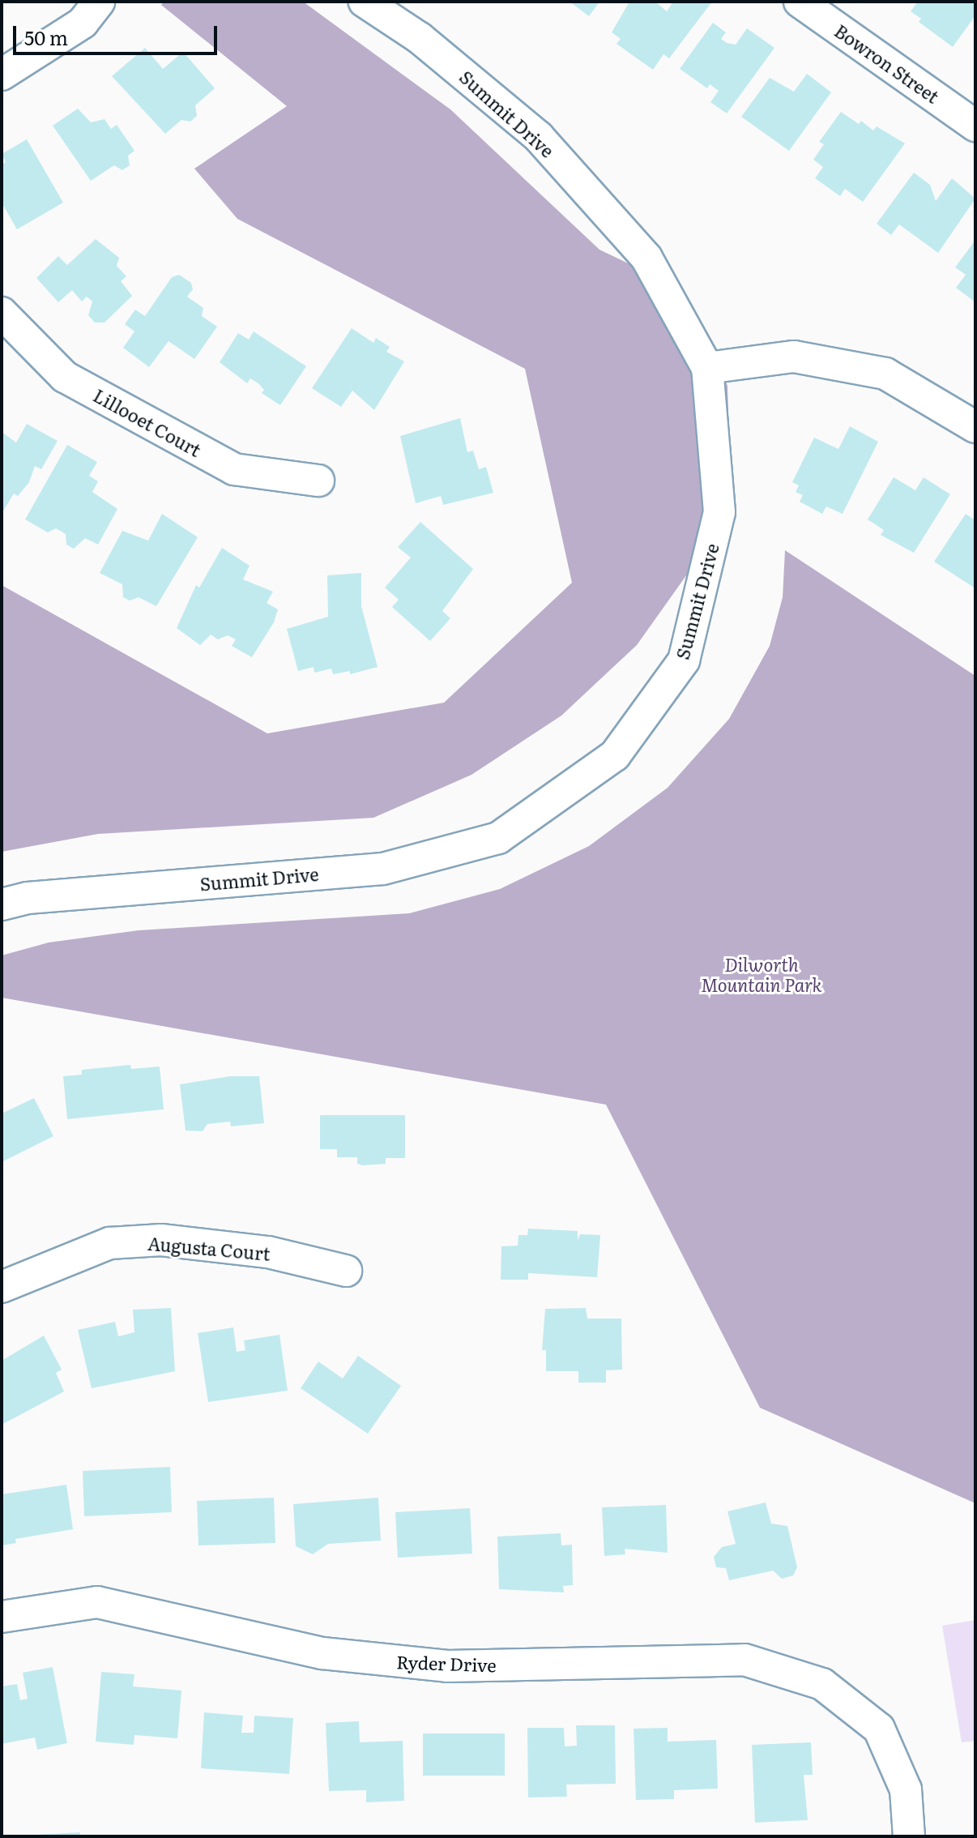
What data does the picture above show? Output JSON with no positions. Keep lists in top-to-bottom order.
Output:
{
  "streets": {
    "street": [
      "Bowron Street",
      "Summit Drive",
      "Lillooet Court",
      "Augusta Court",
      "Ryder Drive"
    ]
  },
  "parks": ["Dilworth Mountain Park"],
  "scale_bar": "50 m"
}
